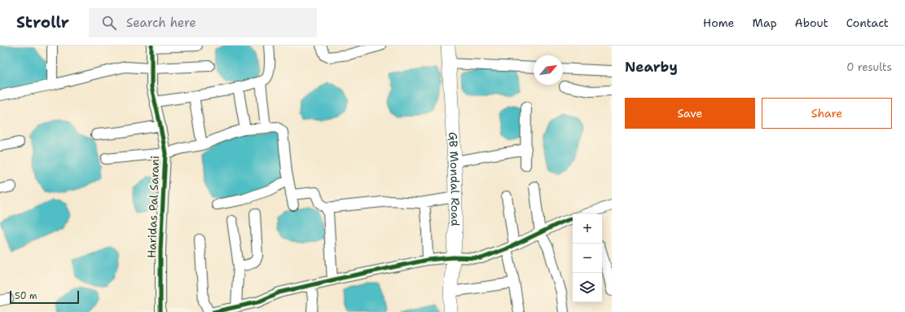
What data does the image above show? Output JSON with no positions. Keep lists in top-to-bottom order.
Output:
{
  "streets": {
    "street": ["GB Mondal Road", "Haridas Pal Sarani"]
  },
  "scale_bar": "50 m",
  "north": "top right",
  "page": {
    "header": "Strollr",
    "search": "Search here",
    "nav": [
      "Home",
      "Map",
      "About",
      "Contact"
    ],
    "heading": ["Nearby", "0 results"],
    "buttons": ["Save", "Share"],
    "map_buttons": ["+", "−"],
    "scale": "50 m"
  }
}
